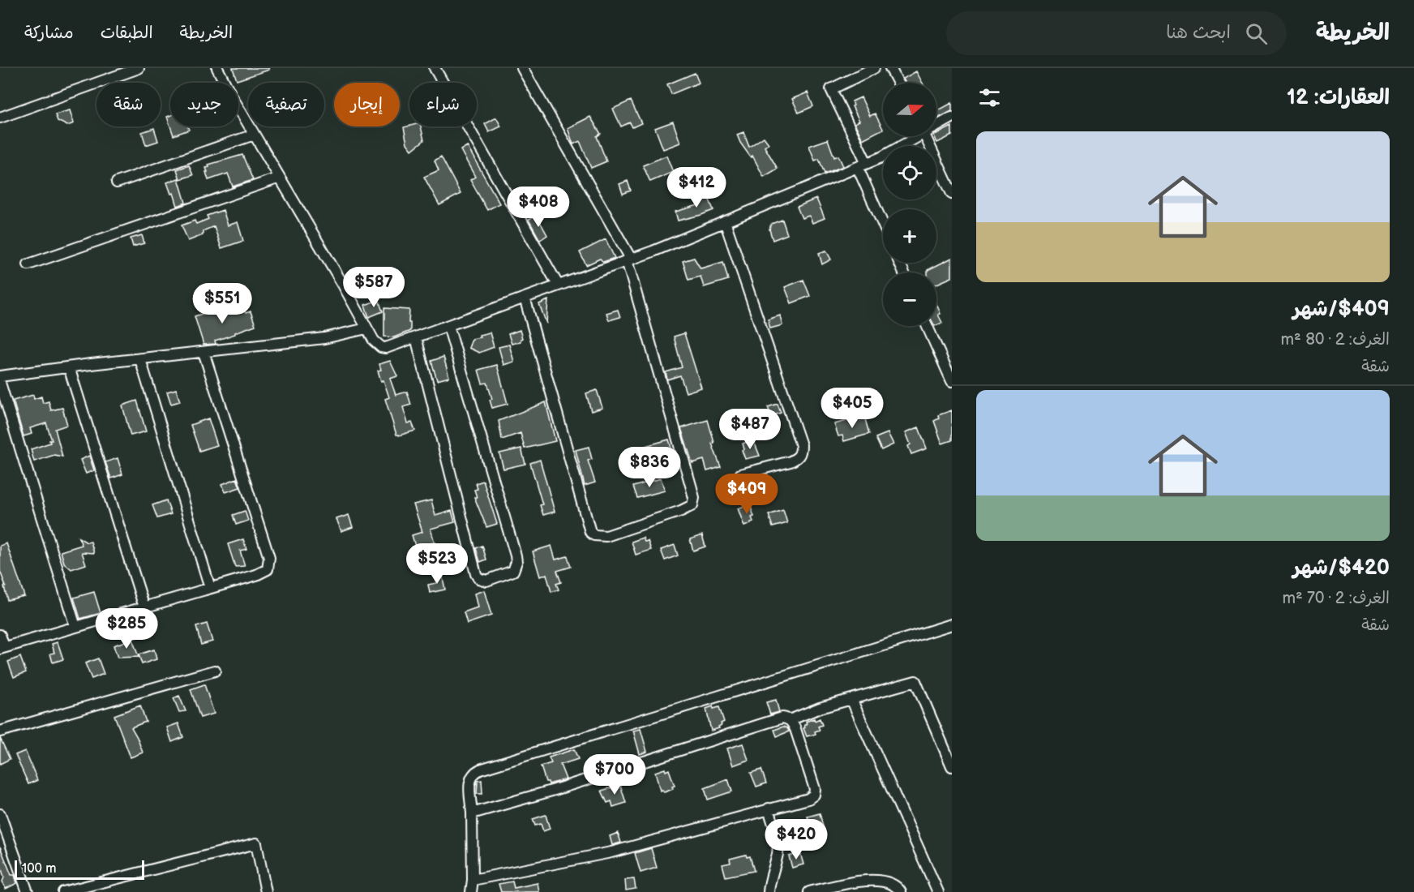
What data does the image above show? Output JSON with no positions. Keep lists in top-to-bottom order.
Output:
{
  "scale_bar": "100 m",
  "north": "right",
  "page": {
    "header": "الخريطة",
    "search": "ابحث هنا",
    "nav": ["الخريطة", "الطبقات", "مشاركة"],
    "heading": "العقارات: 12",
    "map_buttons": ["+", "−"],
    "chip": [
      "شراء",
      "إيجار",
      "تصفية",
      "جديد",
      "شقة"
    ],
    "list": [
      {
        "name": "$409/شهر",
        "note": "الغرف: 2 · 80 m² · شقة"
      },
      {
        "name": "$420/شهر",
        "note": "الغرف: 2 · 70 m² · شقة"
      }
    ],
    "price": [
      "$412",
      "$408",
      "$587",
      "$551",
      "$405",
      "$487",
      "$836",
      "$409",
      "$523",
      "$285",
      "$700",
      "$420"
    ],
    "scale": "100 m"
  }
}
